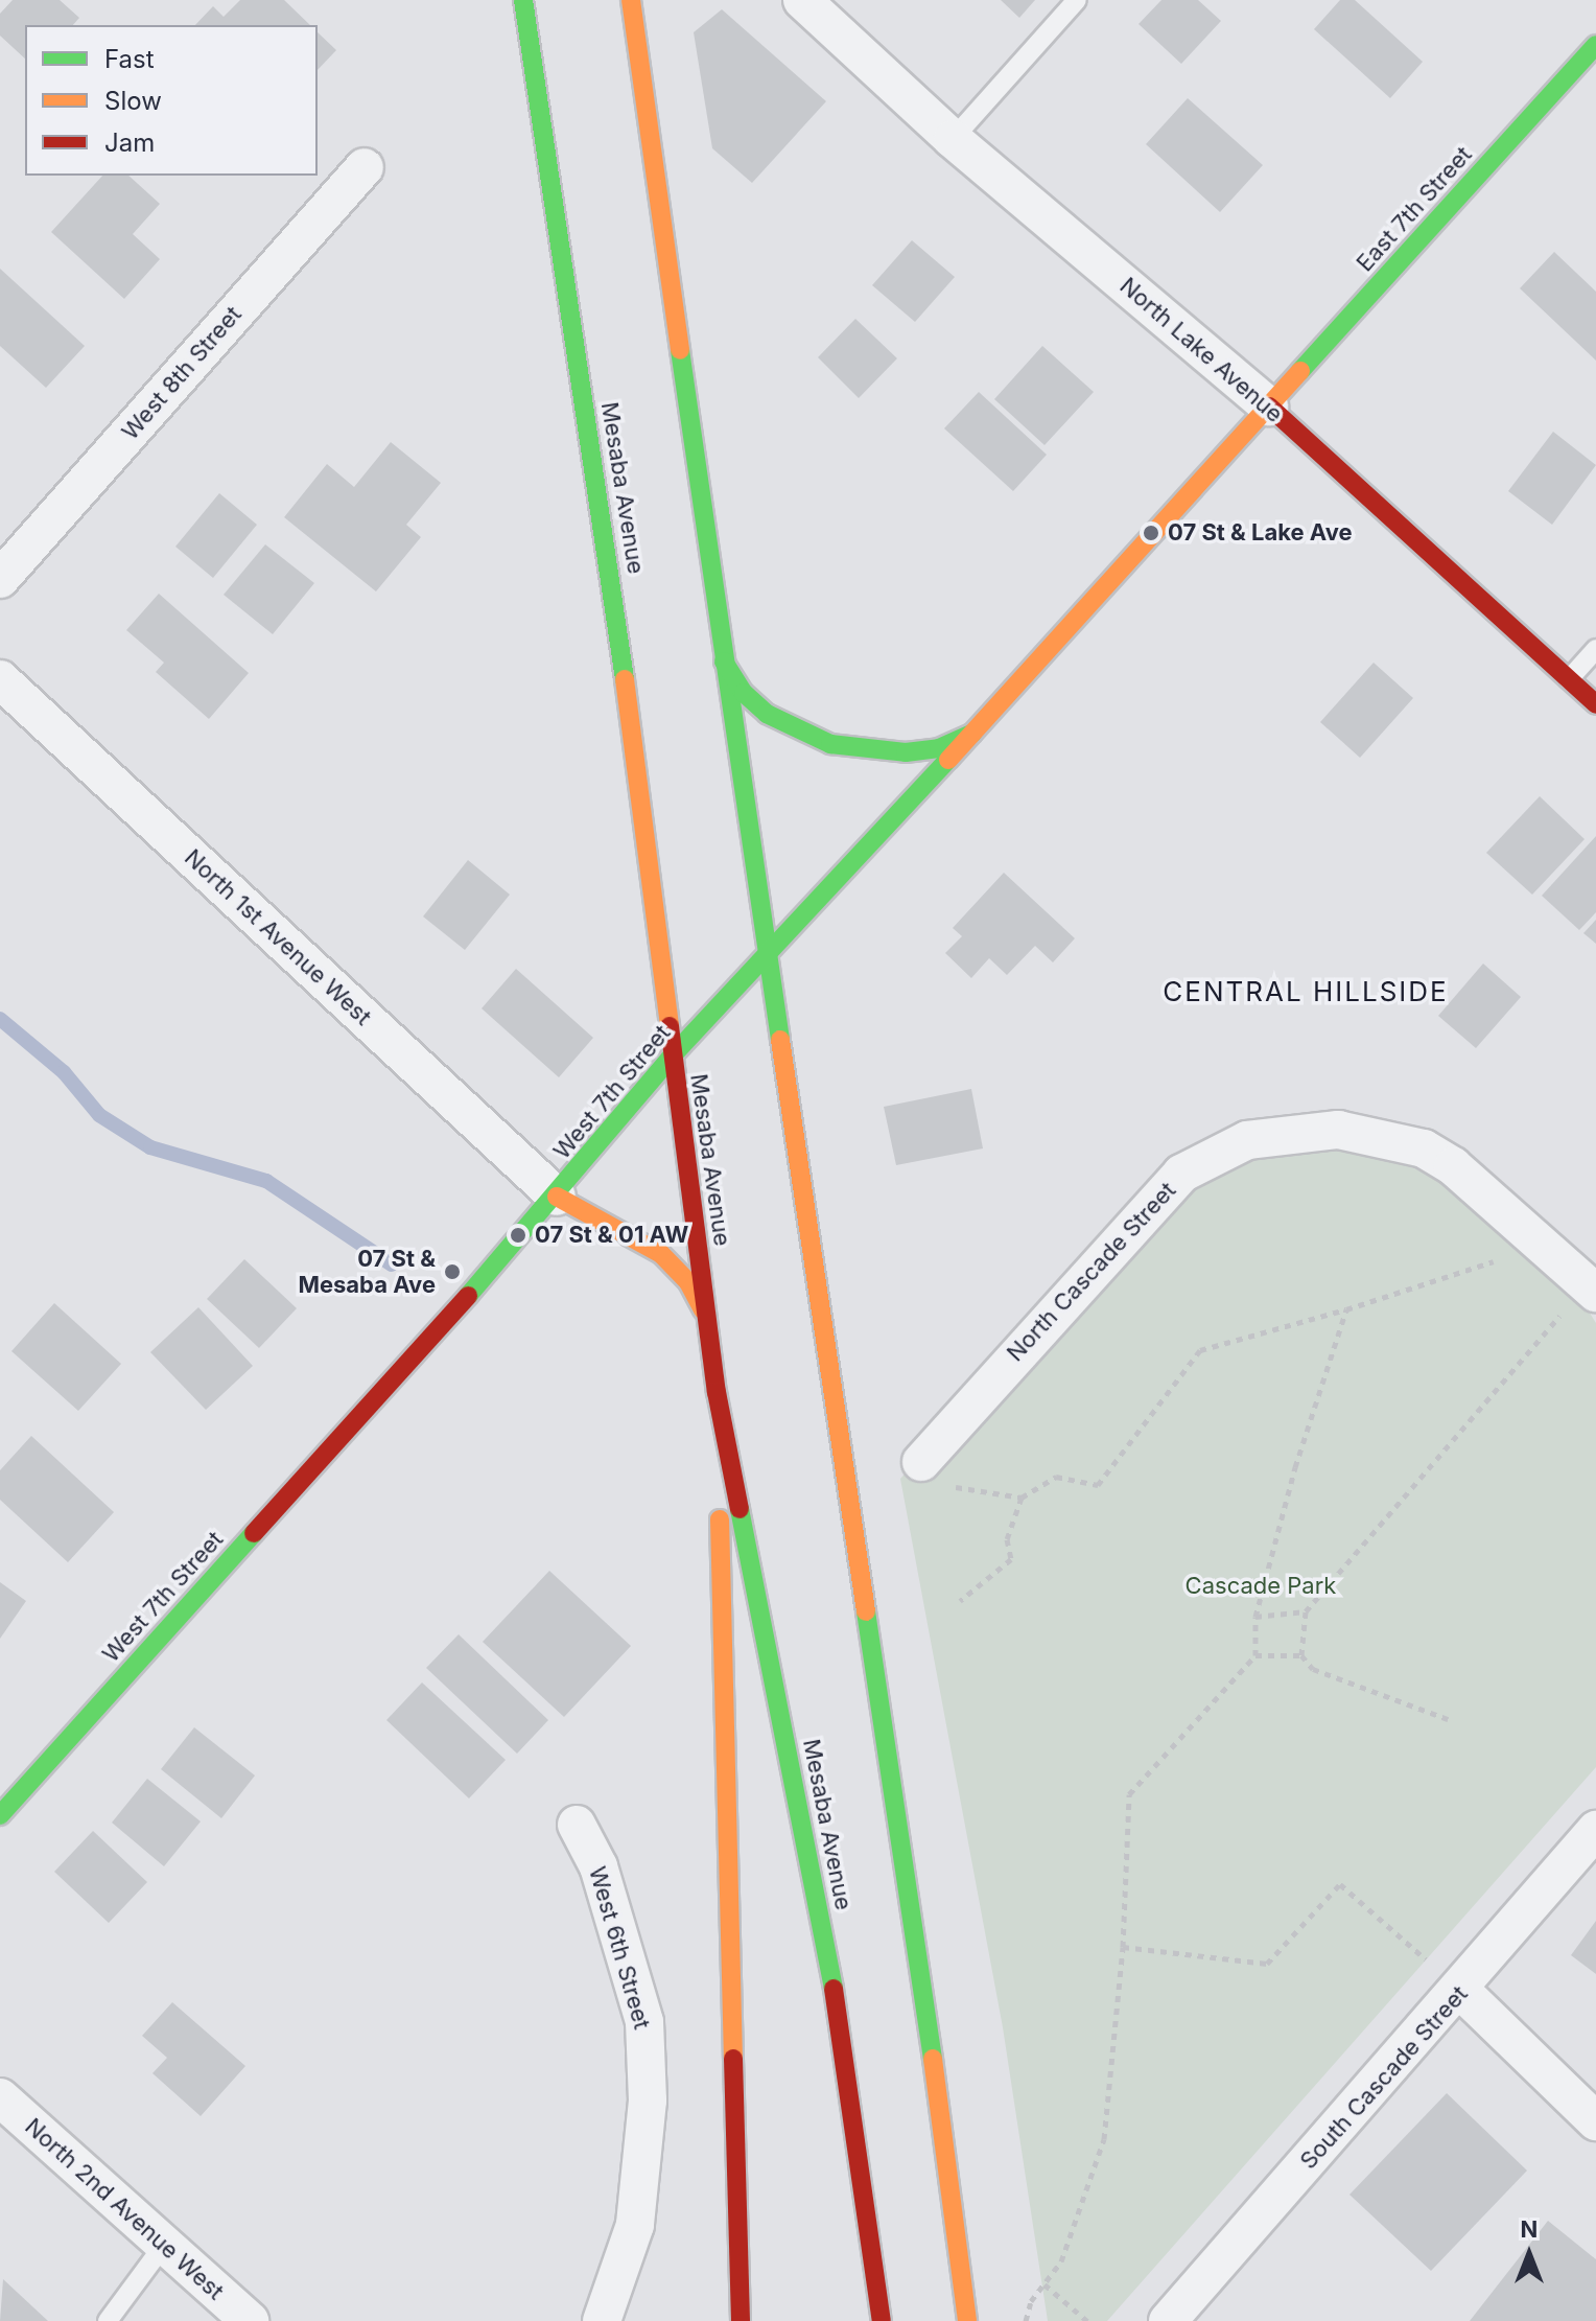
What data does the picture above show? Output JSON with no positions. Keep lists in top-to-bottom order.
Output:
{
  "streets": {
    "main road": [
      "East 7th Street",
      "North Lake Avenue",
      "Mesaba Avenue",
      "West 7th Street"
    ],
    "street": [
      "West 8th Street",
      "North 1st Avenue West",
      "North Cascade Street",
      "West 6th Street",
      "South Cascade Street",
      "North 2nd Avenue West"
    ]
  },
  "crossings": [
    ["East 7th Street", "North Lake Avenue"],
    ["East 7th Street", "West 7th Street"],
    ["North Lake Avenue", "West 7th Street"],
    ["Mesaba Avenue", "West 7th Street"],
    ["North 1st Avenue West", "West 7th Street"]
  ],
  "districts": ["CENTRAL HILLSIDE"],
  "parks": ["Cascade Park"],
  "places": ["07 St & Lake Ave", "07 St & 01 AW", "07 St & Mesaba Ave"],
  "legend": ["Fast", "Slow", "Jam"],
  "north": "top"
}
